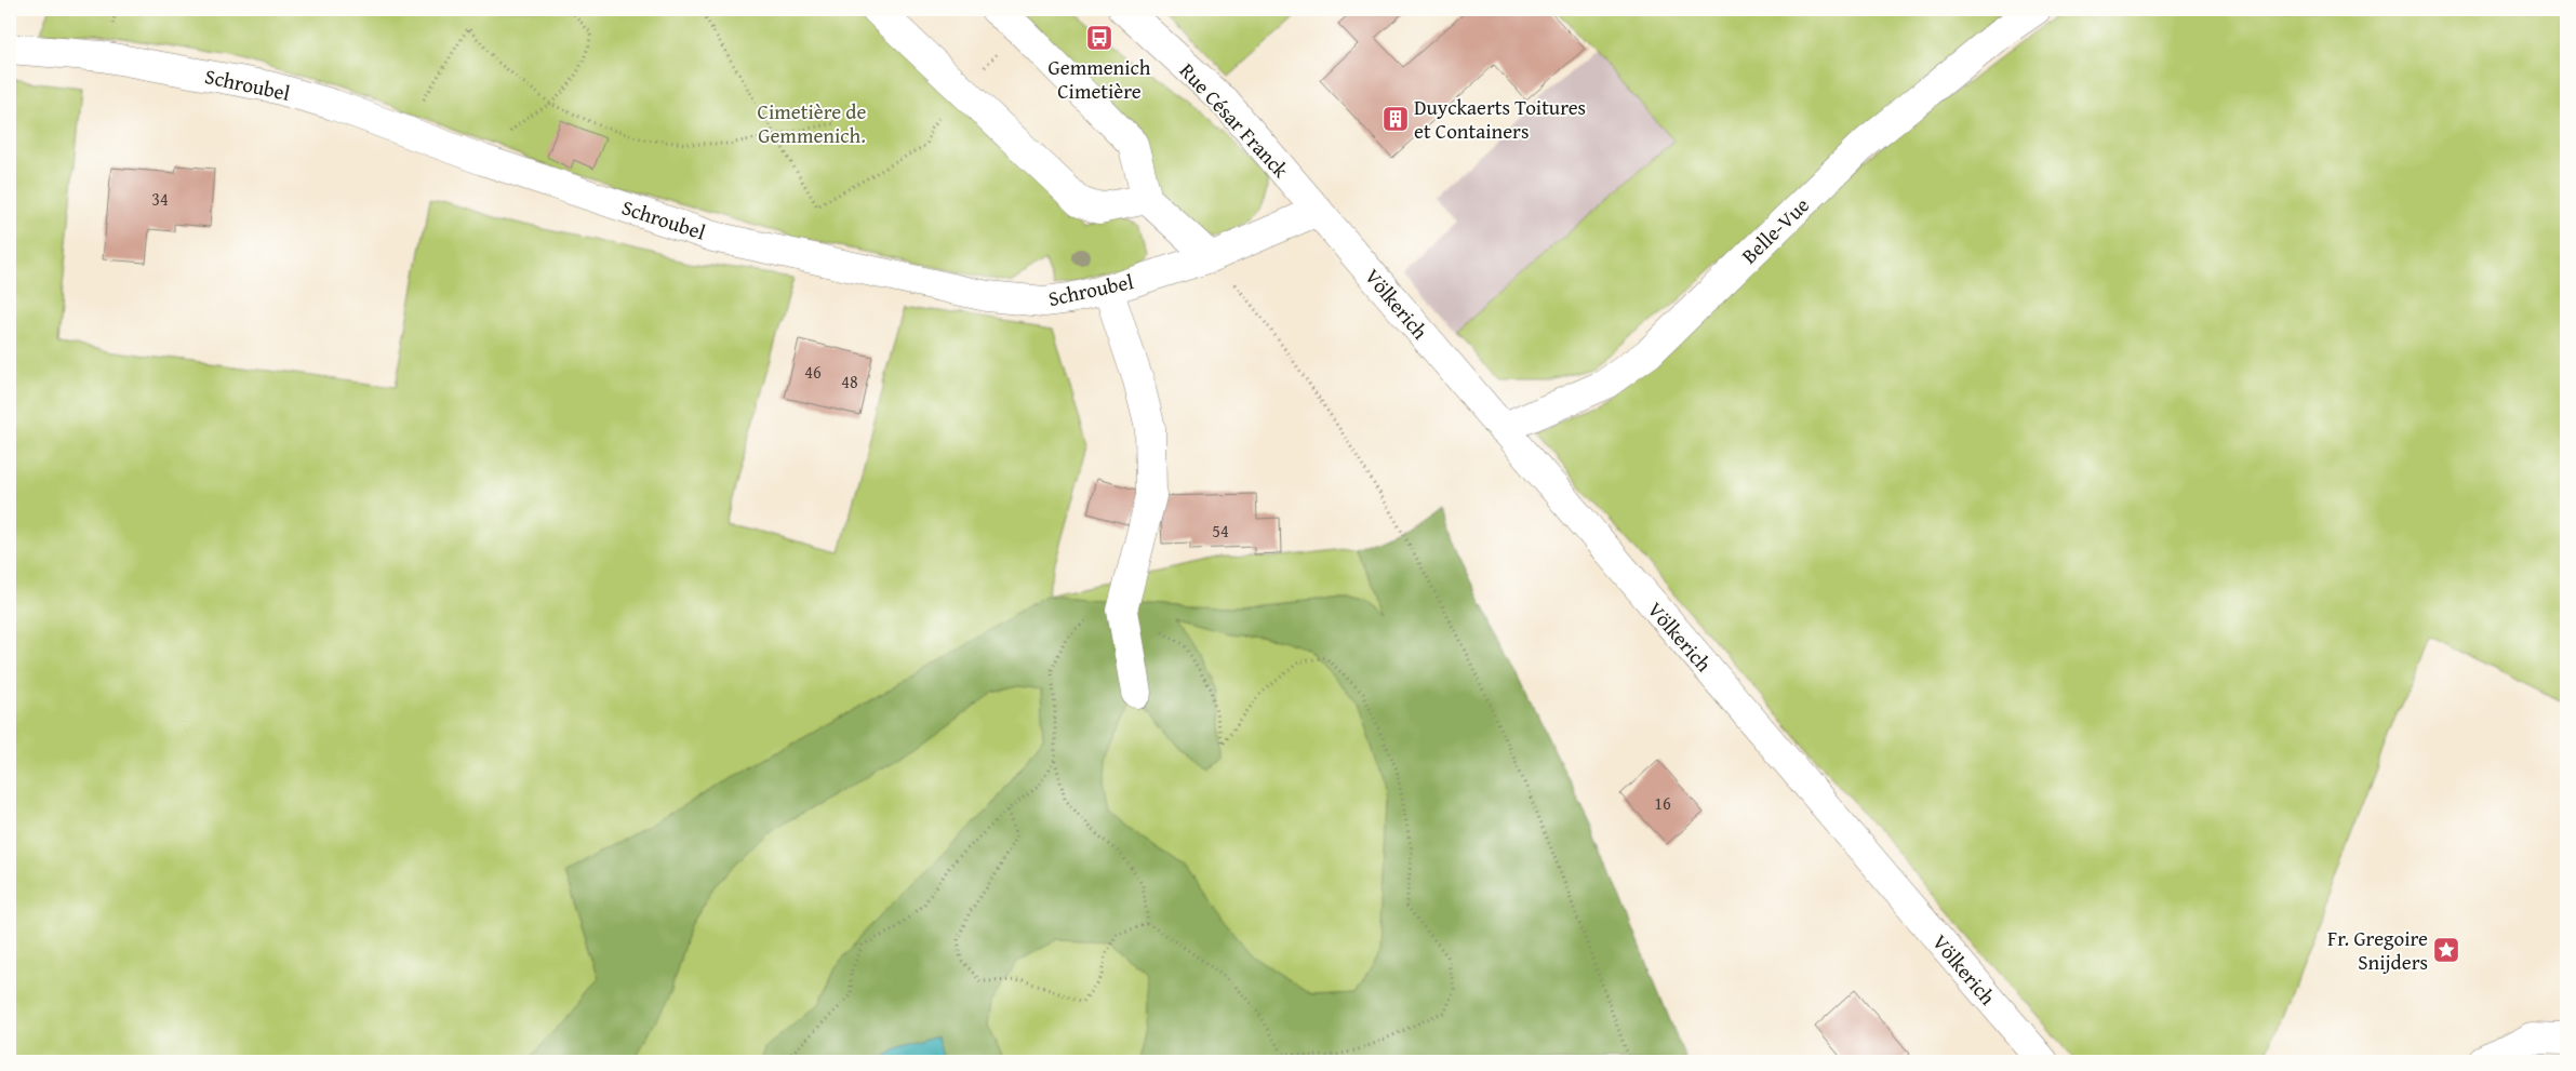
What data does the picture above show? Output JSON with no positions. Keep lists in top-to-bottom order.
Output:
{
  "streets": {
    "street": [
      "Schroubel",
      "Rue César Franck",
      "Belle-Vue",
      "Völkerich"
    ]
  },
  "crossings": [
    ["Schroubel", "Rue César Franck"],
    ["Schroubel", "Völkerich"],
    ["Rue César Franck", "Völkerich"],
    ["Belle-Vue", "Völkerich"]
  ],
  "parks": ["Cimetière de Gemmenich."],
  "places": {
    "bus stop": ["Gemmenich Cimetière"],
    "building": ["Duyckaerts Toitures et Containers"],
    "place": ["Fr. Gregoire Snijders"]
  },
  "house_numbers": [
    "34",
    "46",
    "48",
    "54",
    "16"
  ]
}
